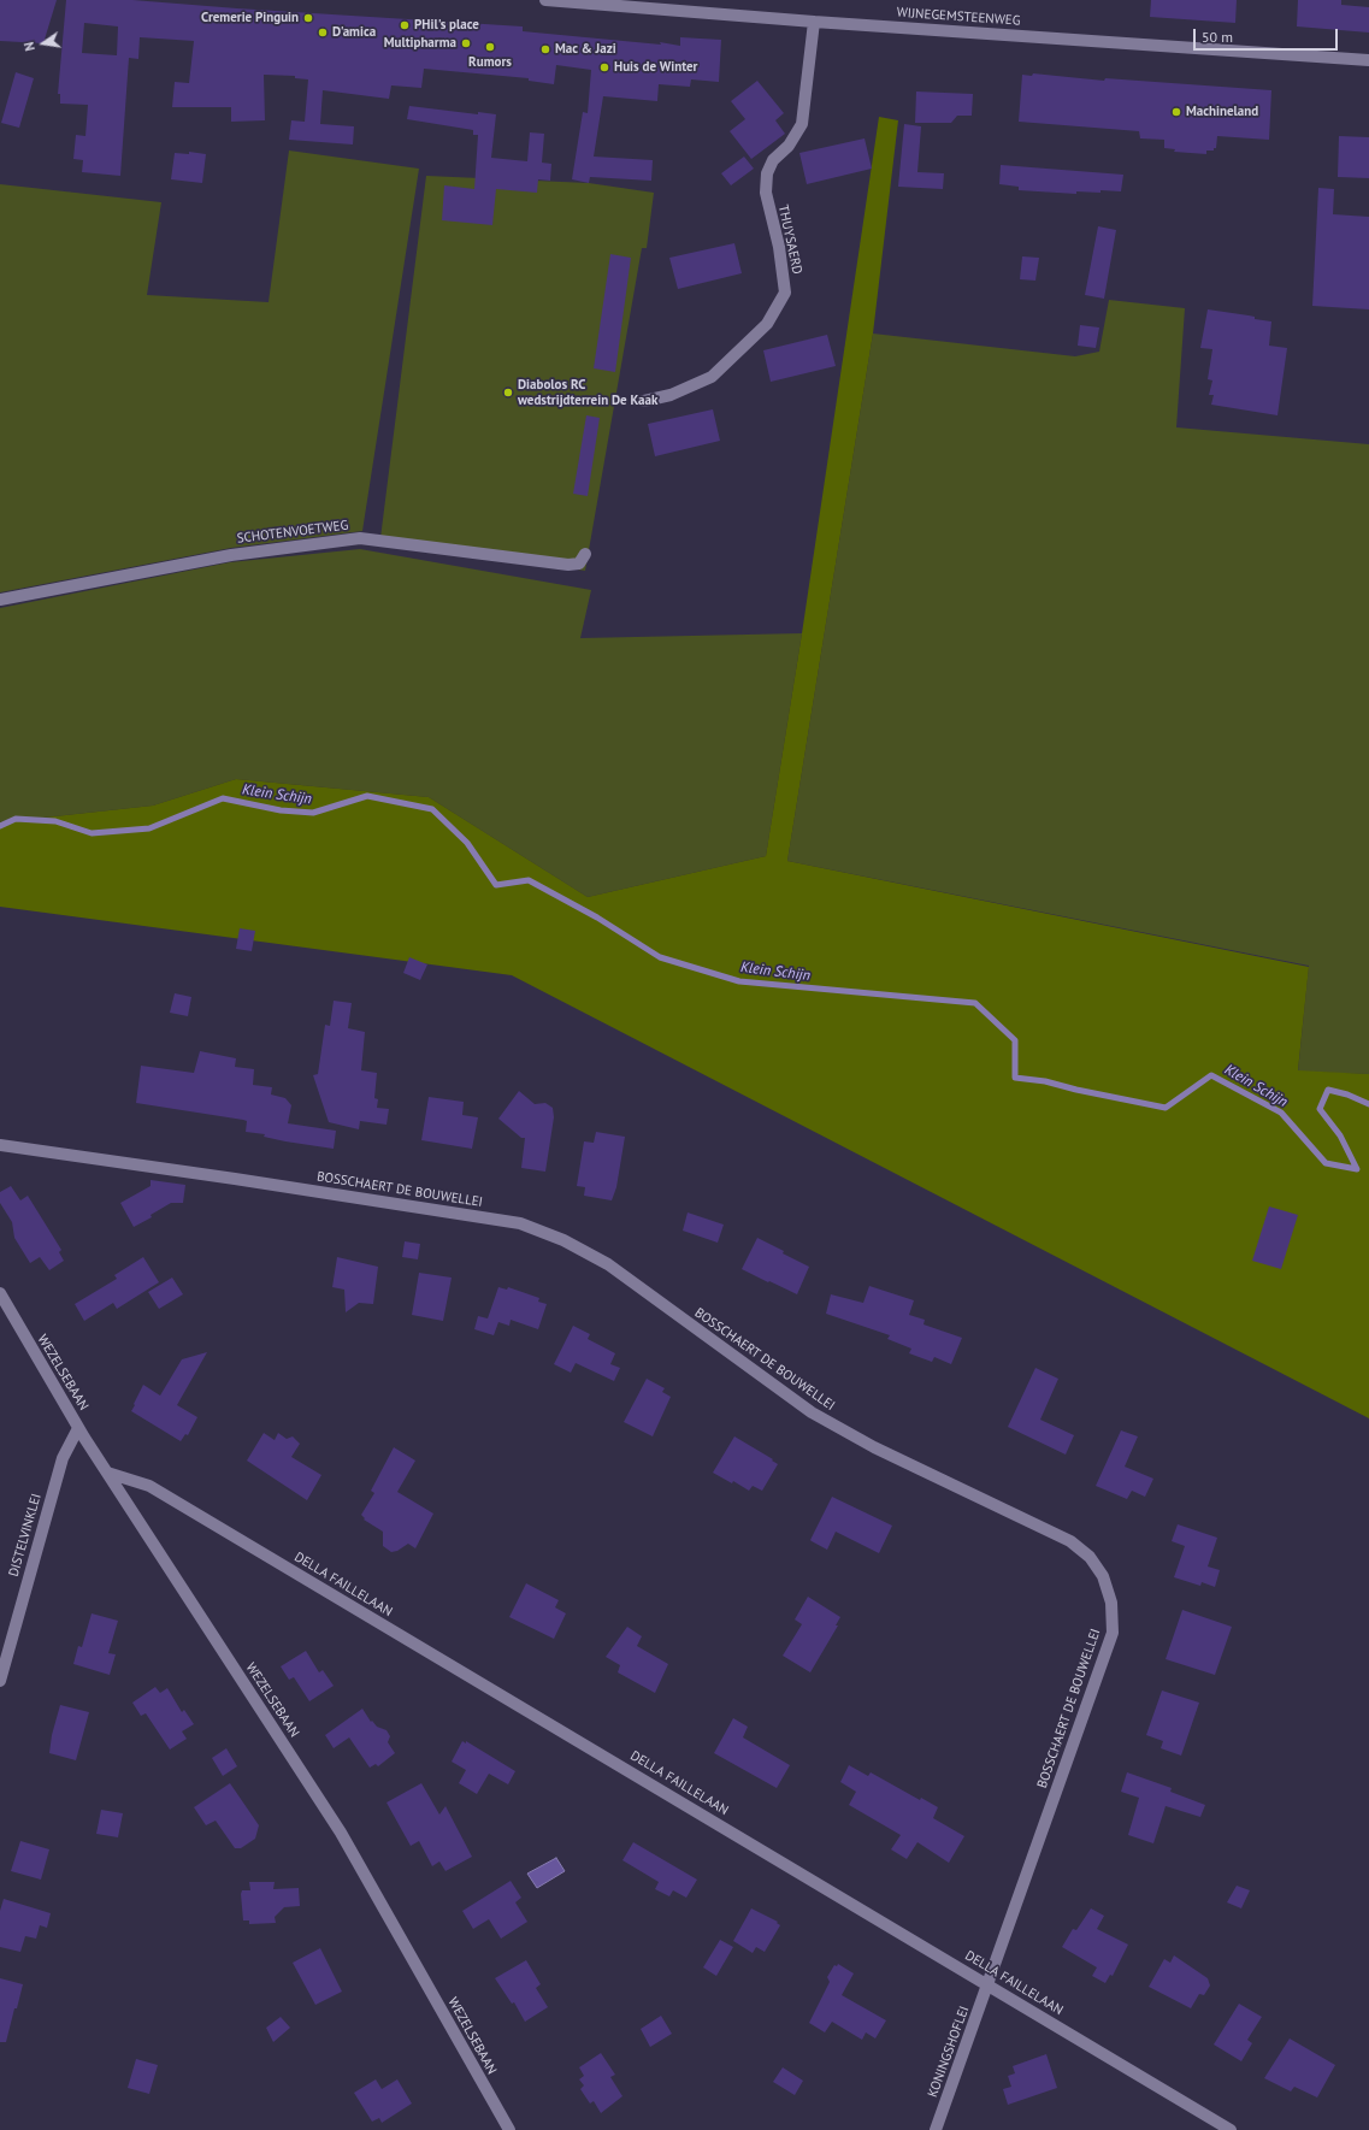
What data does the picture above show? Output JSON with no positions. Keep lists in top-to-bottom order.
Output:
{
  "streets": {
    "street": [
      "WIJNEGEMSTEENWEG",
      "THUYSAERD",
      "SCHOTENVOETWEG",
      "BOSSCHAERT DE BOUWELLEI",
      "WEZELSEBAAN",
      "DISTELVINKLEI",
      "DELLA FAILLELAAN",
      "KONINGSHOFLEI"
    ]
  },
  "crossings": [
    ["WIJNEGEMSTEENWEG", "THUYSAERD"],
    ["BOSSCHAERT DE BOUWELLEI", "DELLA FAILLELAAN"],
    ["BOSSCHAERT DE BOUWELLEI", "KONINGSHOFLEI"],
    ["WEZELSEBAAN", "DISTELVINKLEI"],
    ["WEZELSEBAAN", "DELLA FAILLELAAN"],
    ["DELLA FAILLELAAN", "KONINGSHOFLEI"]
  ],
  "water": ["Klein Schijn"],
  "places": [
    "Cremerie Pinguin",
    "PHil's place",
    "D'amica",
    "Multipharma",
    "Rumors",
    "Mac & Jazi",
    "Huis de Winter",
    "Machineland",
    "Diabolos RC wedstrijdterrein De Kaak"
  ],
  "scale_bar": "50 m",
  "north": "left"
}
